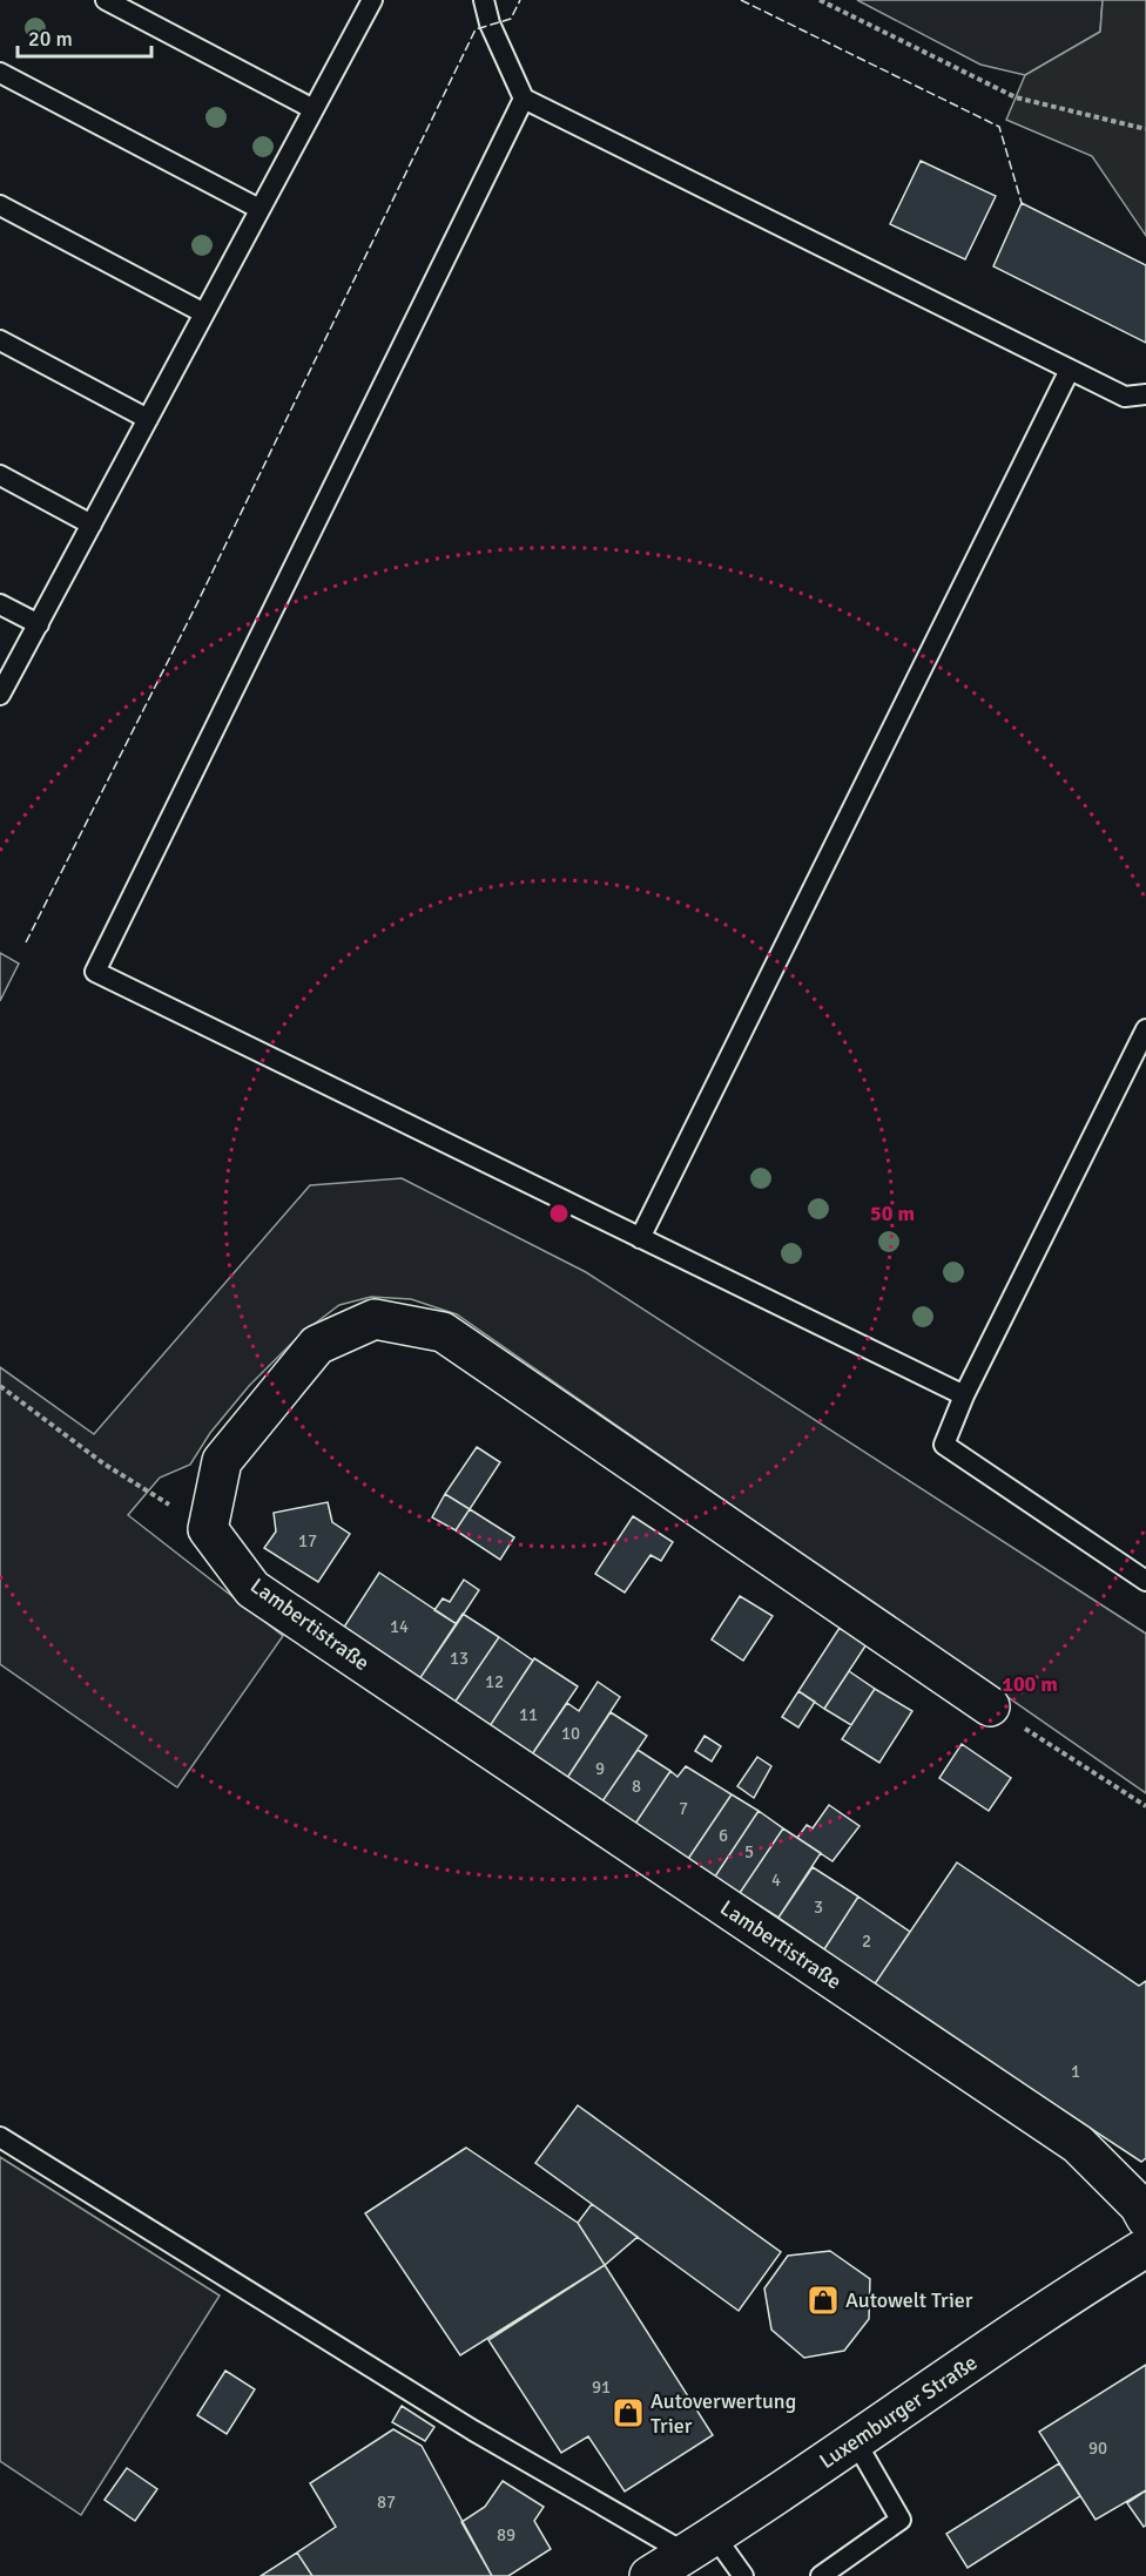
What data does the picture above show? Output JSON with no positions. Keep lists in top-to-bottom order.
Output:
{
  "streets": {
    "street": ["Lambertistraße", "Luxemburger Straße"]
  },
  "places": {
    "shop": ["Autowelt Trier", "Autoverwertung Trier"]
  },
  "house_numbers": [
    "17",
    "14",
    "13",
    "12",
    "11",
    "10",
    "9",
    "8",
    "7",
    "6",
    "5",
    "4",
    "3",
    "2",
    "1",
    "91",
    "90",
    "87",
    "89"
  ],
  "scale_bar": "20 m",
  "rings": ["50 m", "100 m"]
}
